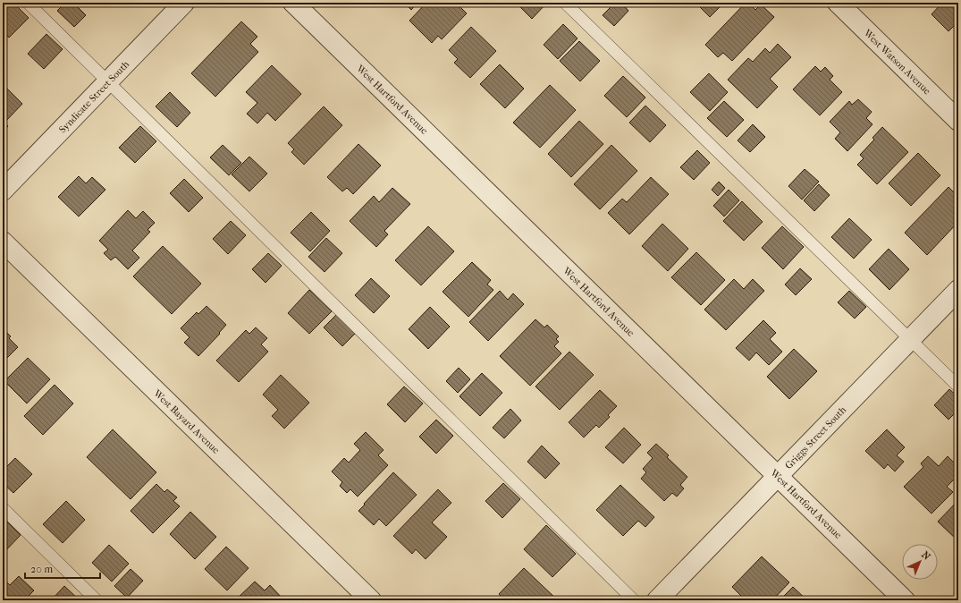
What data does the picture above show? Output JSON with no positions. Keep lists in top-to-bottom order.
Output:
{
  "streets": {
    "street": [
      "West Watson Avenue",
      "Syndicate Street South",
      "West Hartford Avenue",
      "West Bayard Avenue",
      "Griggs Street South"
    ]
  },
  "crossings": [
    ["West Hartford Avenue", "Griggs Street South"]
  ],
  "scale_bar": "20 m",
  "north": "top right"
}
